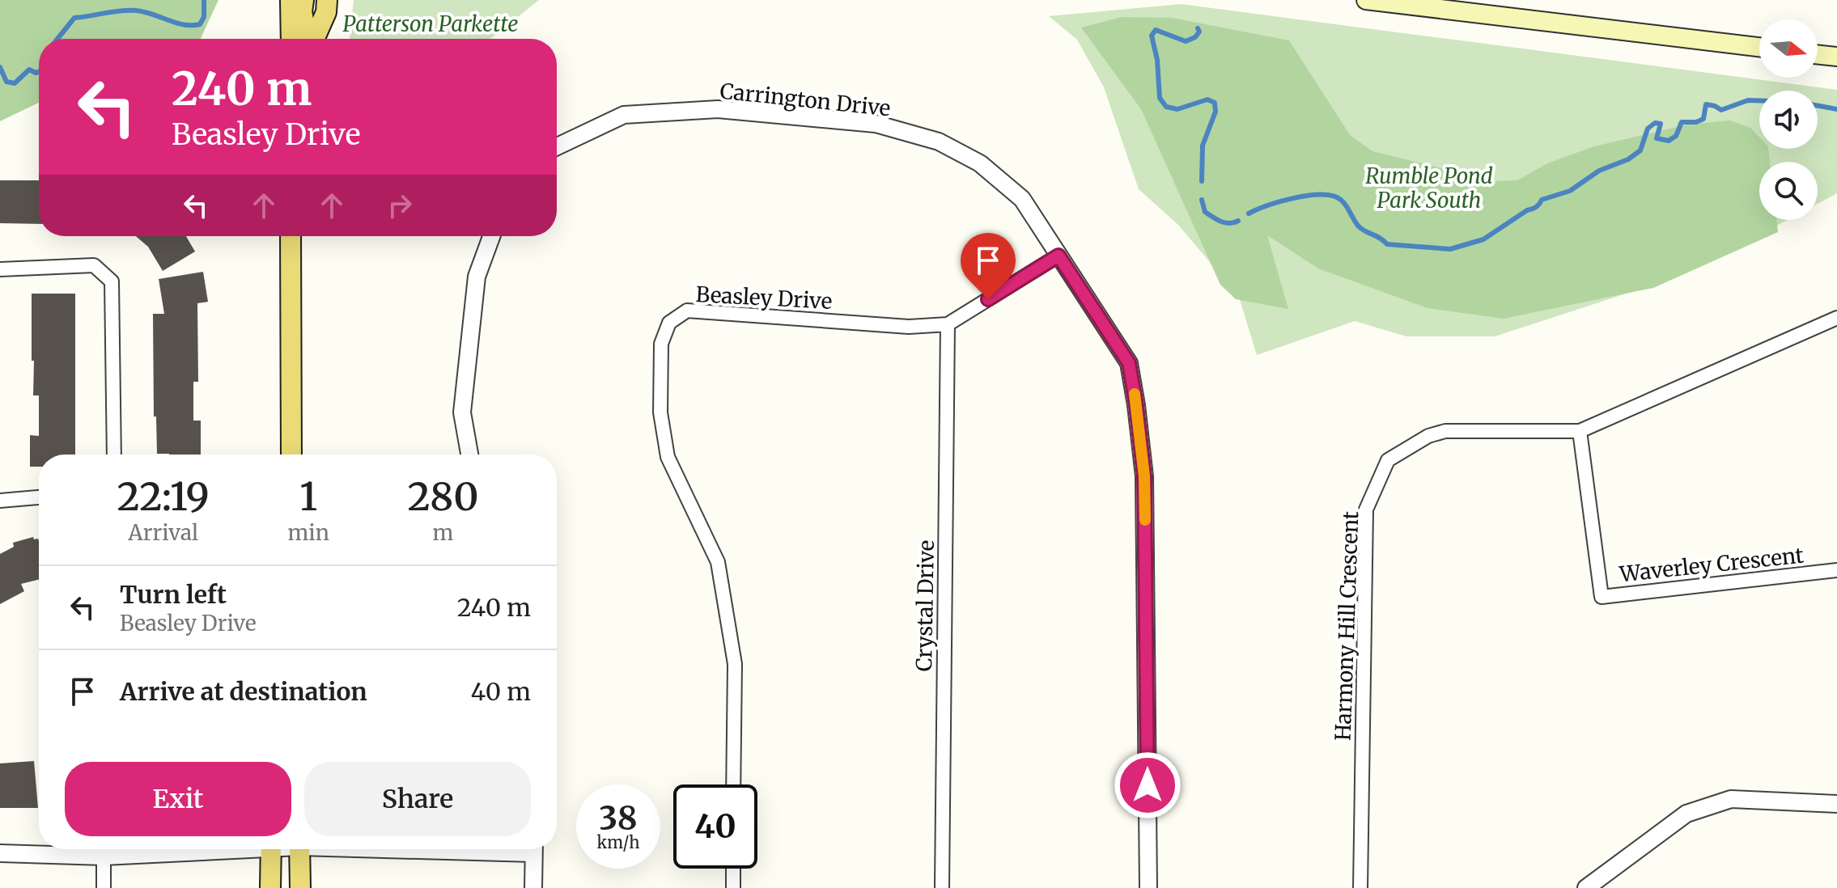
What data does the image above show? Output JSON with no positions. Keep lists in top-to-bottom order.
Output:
{
  "streets": {
    "street": [
      "Carrington Drive",
      "Beasley Drive",
      "Waverley Crescent",
      "Crystal Drive",
      "Harmony Hill Crescent"
    ]
  },
  "crossings": [
    ["Carrington Drive", "Beasley Drive"],
    ["Beasley Drive", "Crystal Drive"],
    ["Waverley Crescent", "Harmony Hill Crescent"]
  ],
  "parks": ["Patterson Parkette", "Rumble Pond Park South"],
  "north": "right",
  "page": {
    "turn": ["240 m", "Beasley Drive"],
    "eta": [
      "22:19",
      "Arrival",
      "1",
      "min",
      "280",
      "m"
    ],
    "list": [
      {
        "name": "Turn left",
        "note": "Beasley Drive",
        "value": "240 m"
      },
      {
        "name": "Arrive at destination",
        "value": "40 m"
      }
    ],
    "buttons": ["Exit", "Share"],
    "speed": "38 km/h",
    "limit": "40"
  }
}
